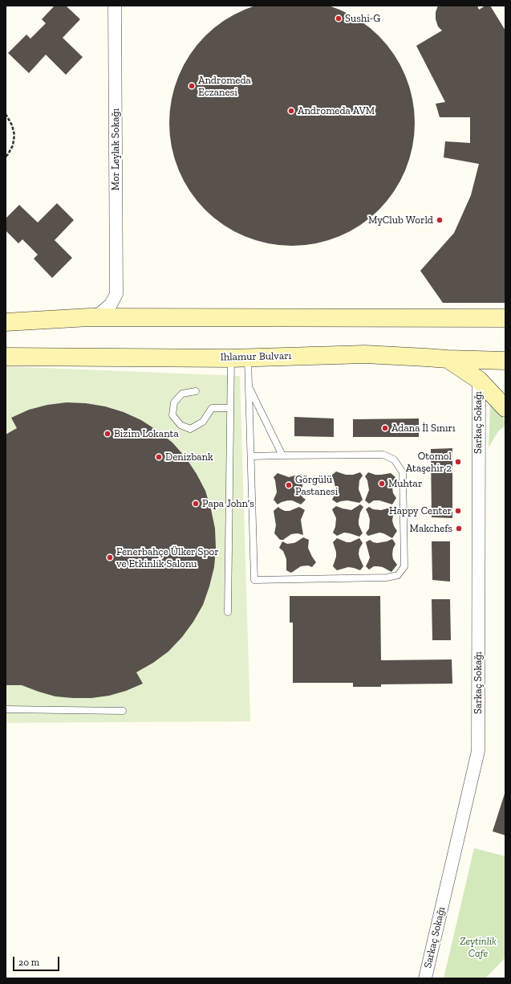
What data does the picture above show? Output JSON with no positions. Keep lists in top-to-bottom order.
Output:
{
  "streets": {
    "main road": ["Ihlamur Bulvarı"],
    "street": ["Mor Leylak Sokağı", "Sarkaç Sokağı"]
  },
  "parks": ["Zeytinlik Cafe"],
  "places": [
    "Sushi-G",
    "Andromeda Eczanesi",
    "Andromeda AVM",
    "MyClub World",
    "Adana İl Sınırı",
    "Bizim Lokanta",
    "Denizbank",
    "Otomol Ataşehir 2",
    "Muhtar",
    "Görgülü Pastanesi",
    "Papa John's",
    "Happy Center",
    "Makchefs",
    "Fenerbahçe Ülker Spor ve Etkinlik Salonu"
  ],
  "scale_bar": "20 m"
}
